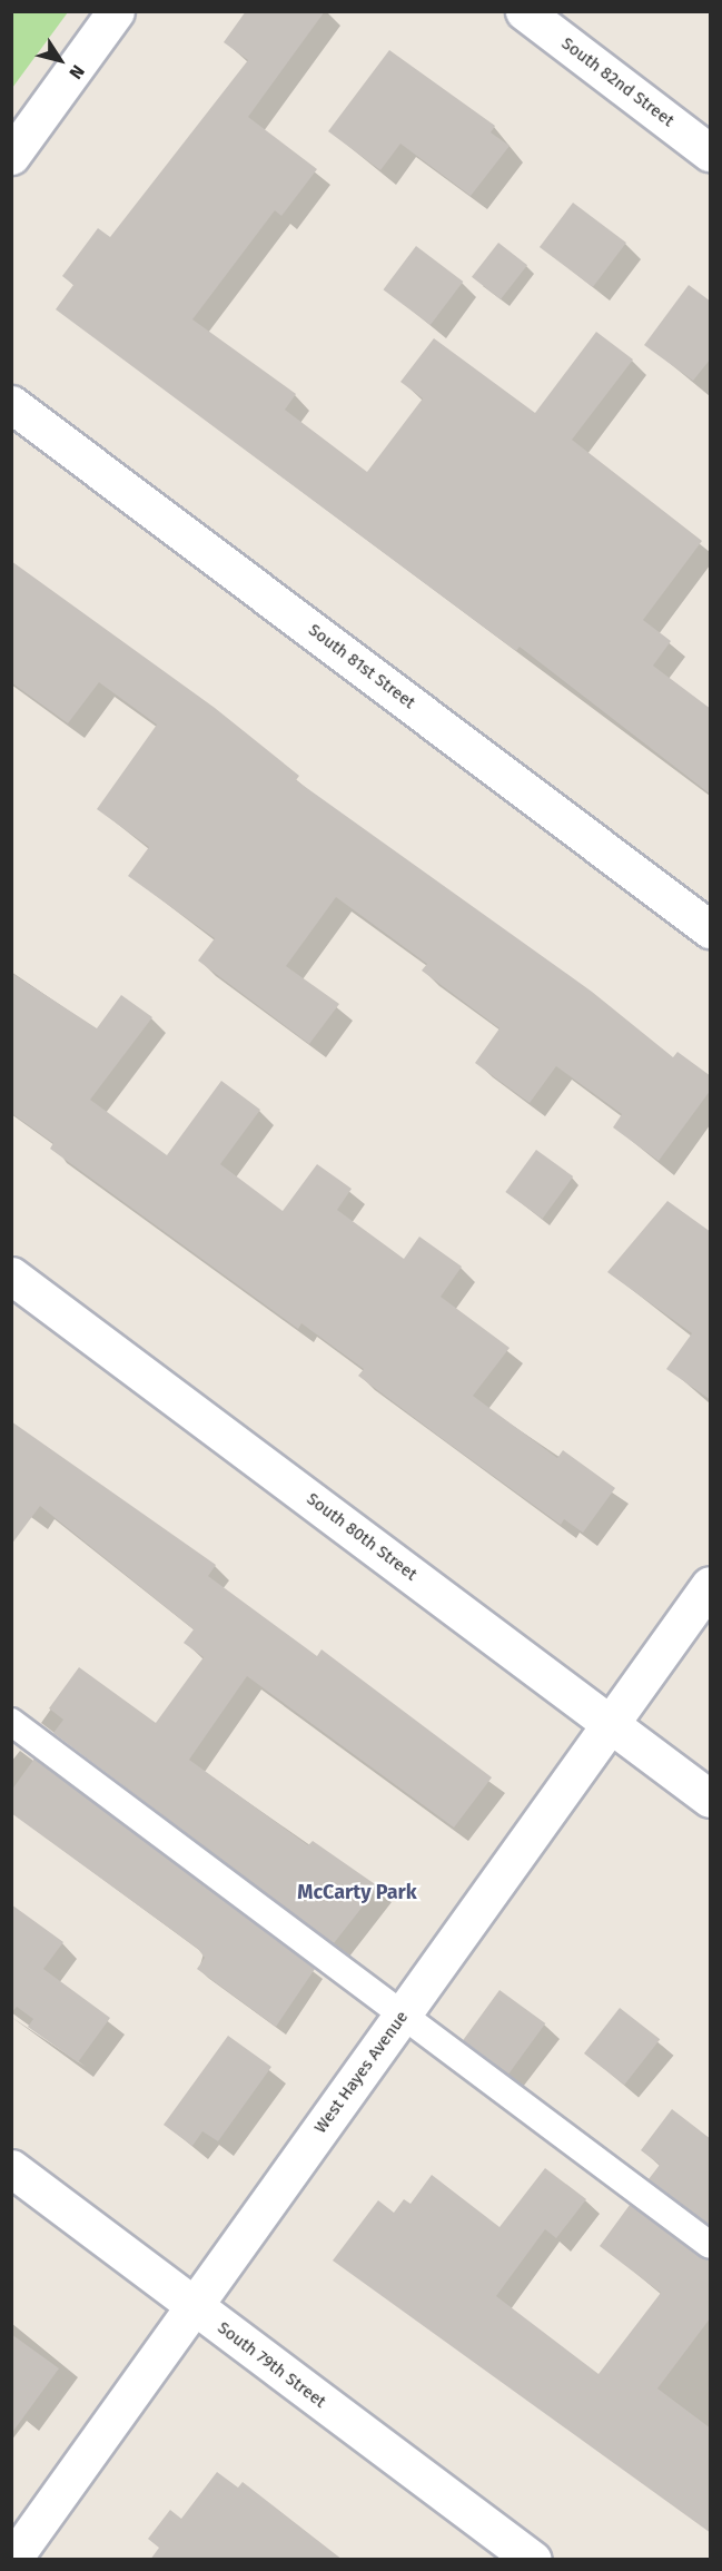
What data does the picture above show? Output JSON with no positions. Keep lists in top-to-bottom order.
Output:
{
  "streets": {
    "street": [
      "South 82nd Street",
      "South 81st Street",
      "South 80th Street",
      "West Hayes Avenue",
      "South 79th Street"
    ]
  },
  "crossings": [
    ["South 80th Street", "West Hayes Avenue"],
    ["West Hayes Avenue", "South 79th Street"]
  ],
  "districts": ["McCarty Park"],
  "north": "bottom right"
}
